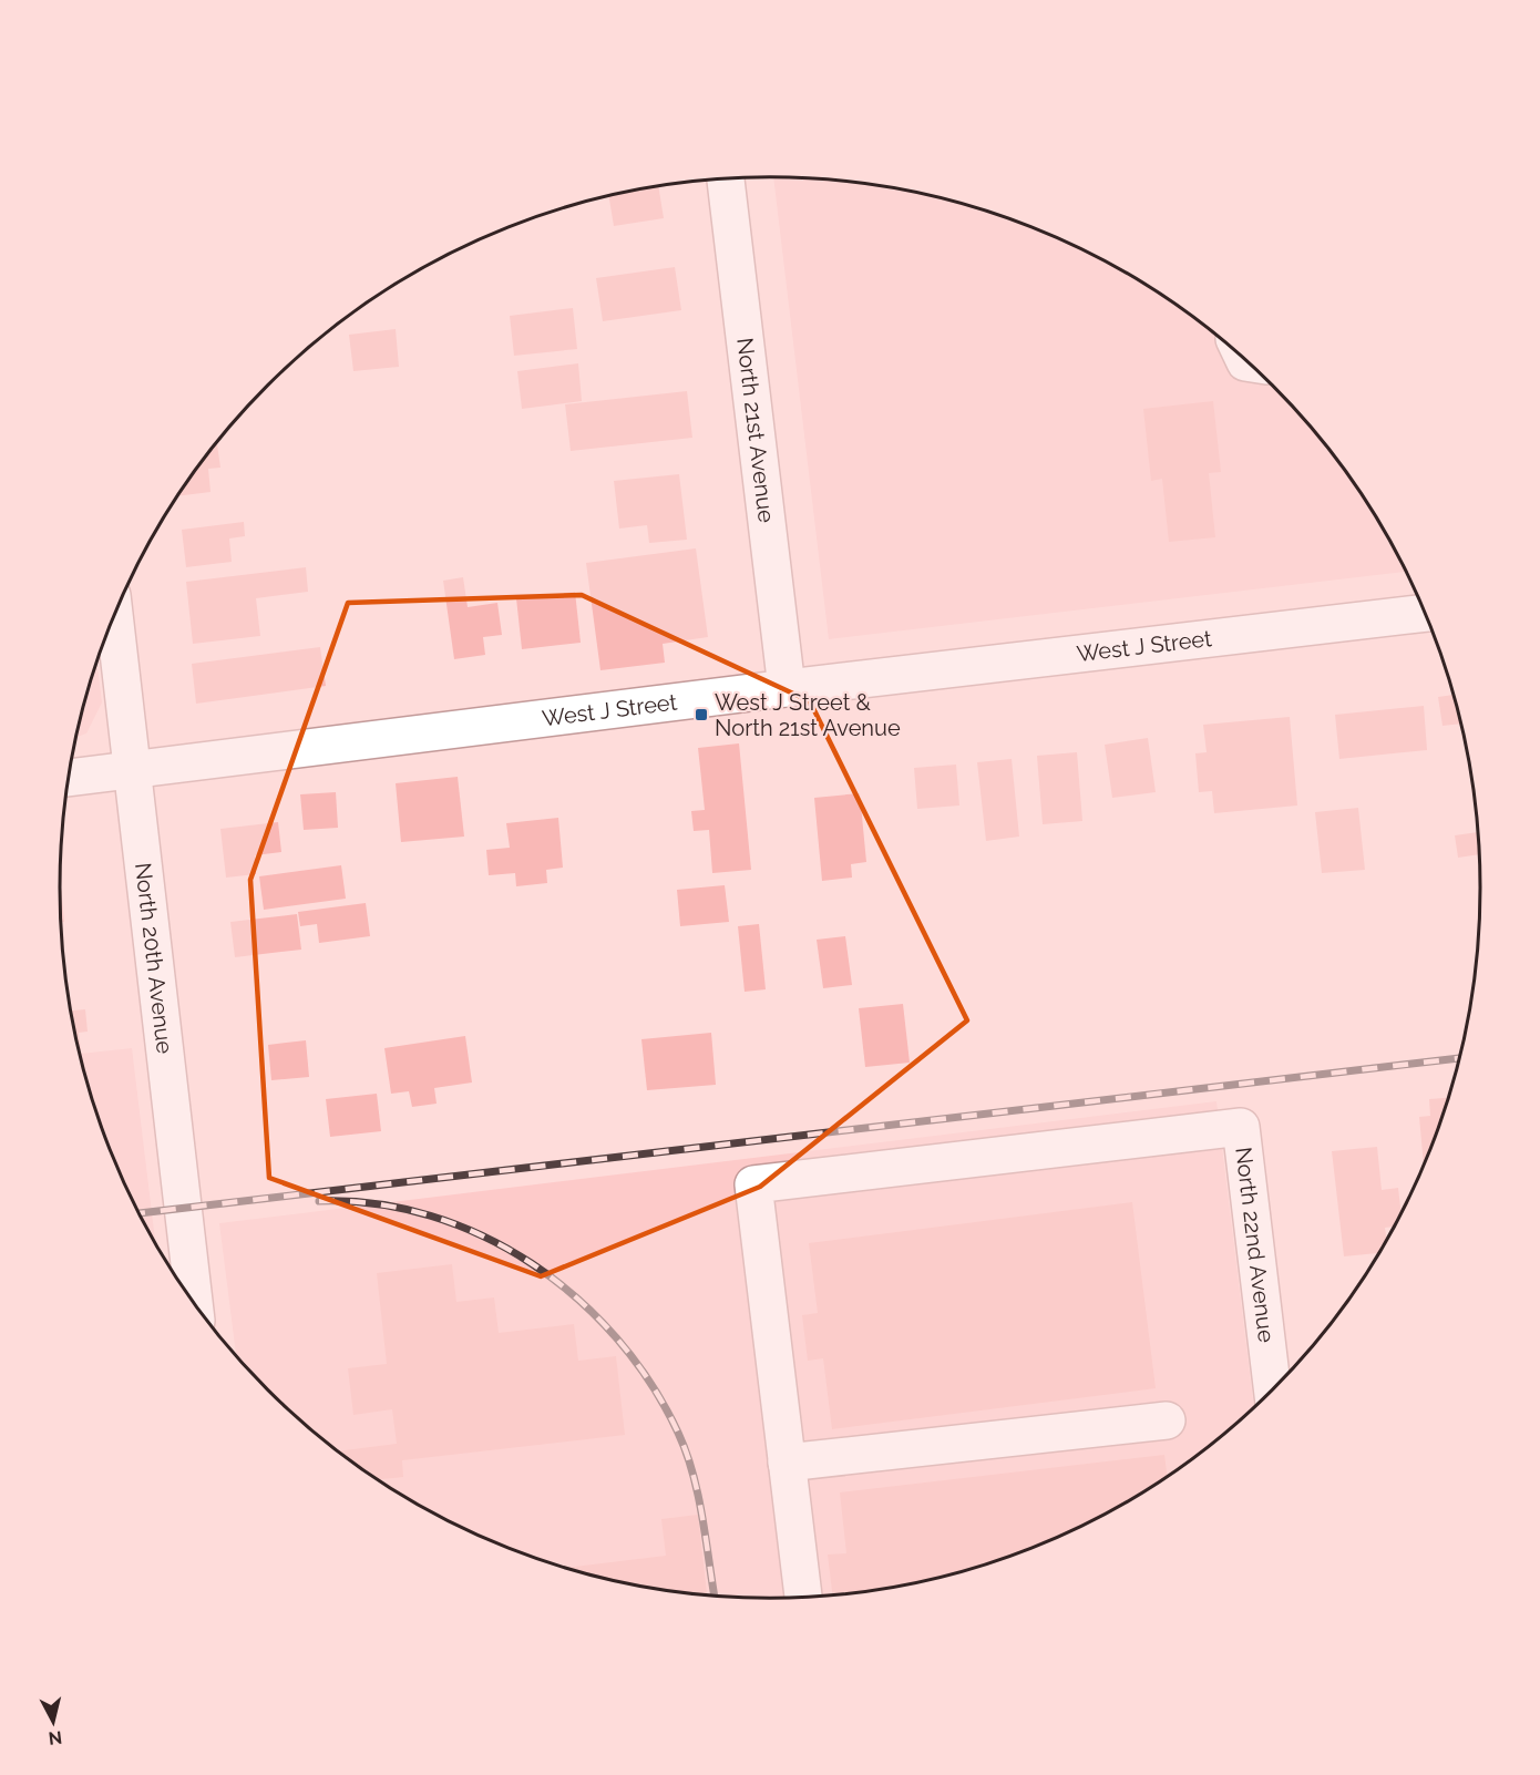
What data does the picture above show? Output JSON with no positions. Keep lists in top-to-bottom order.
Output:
{
  "streets": {
    "street": [
      "North 21st Avenue",
      "West J Street",
      "North 20th Avenue",
      "North 22nd Avenue"
    ]
  },
  "crossings": [
    ["North 21st Avenue", "West J Street"],
    ["West J Street", "North 20th Avenue"]
  ],
  "places": {
    "transit": ["West J Street & North 21st Avenue"]
  },
  "north": "bottom"
}
